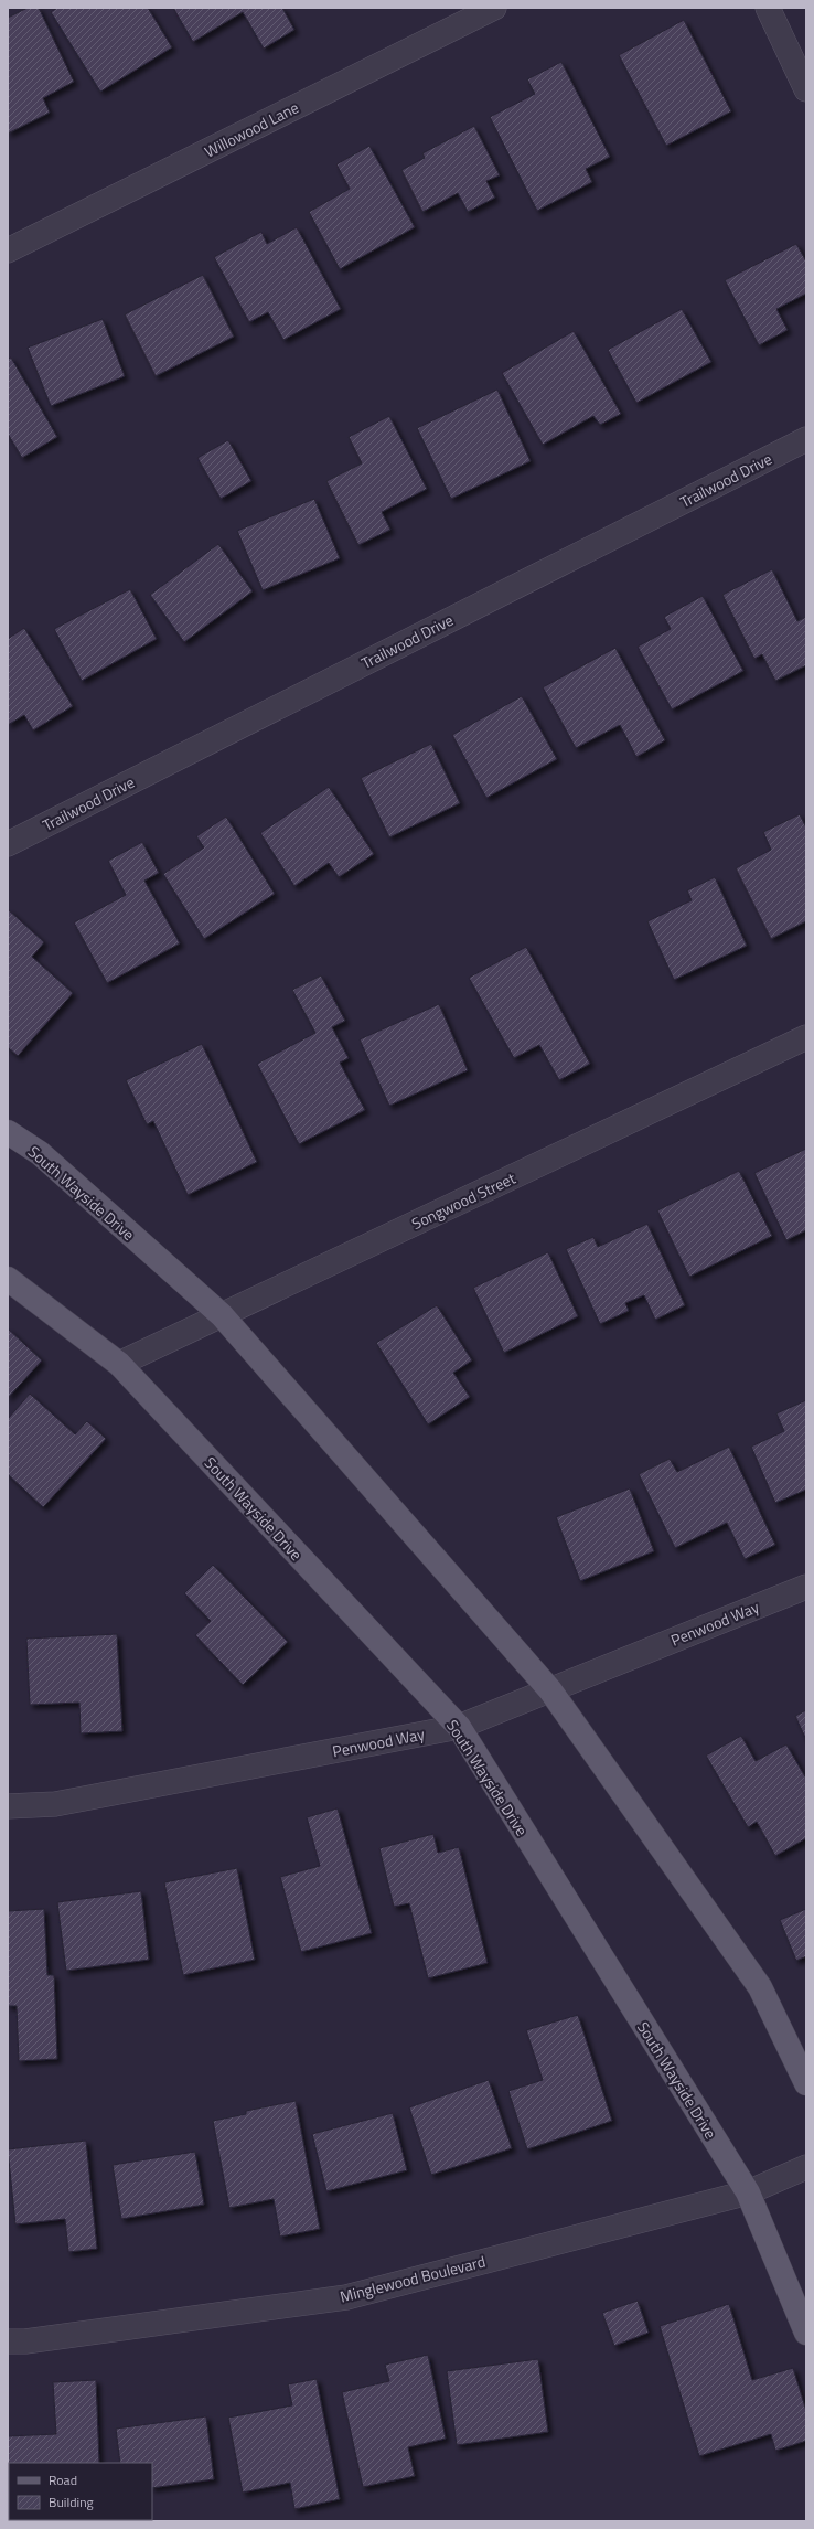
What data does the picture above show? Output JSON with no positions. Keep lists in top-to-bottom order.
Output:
{
  "streets": {
    "main road": ["South Wayside Drive"],
    "street": [
      "Willowood Lane",
      "Trailwood Drive",
      "Songwood Street",
      "Penwood Way",
      "Minglewood Boulevard"
    ]
  },
  "crossings": [
    ["South Wayside Drive", "Songwood Street"],
    ["South Wayside Drive", "Penwood Way"],
    ["South Wayside Drive", "Minglewood Boulevard"]
  ],
  "legend": ["Road", "Building"]
}
